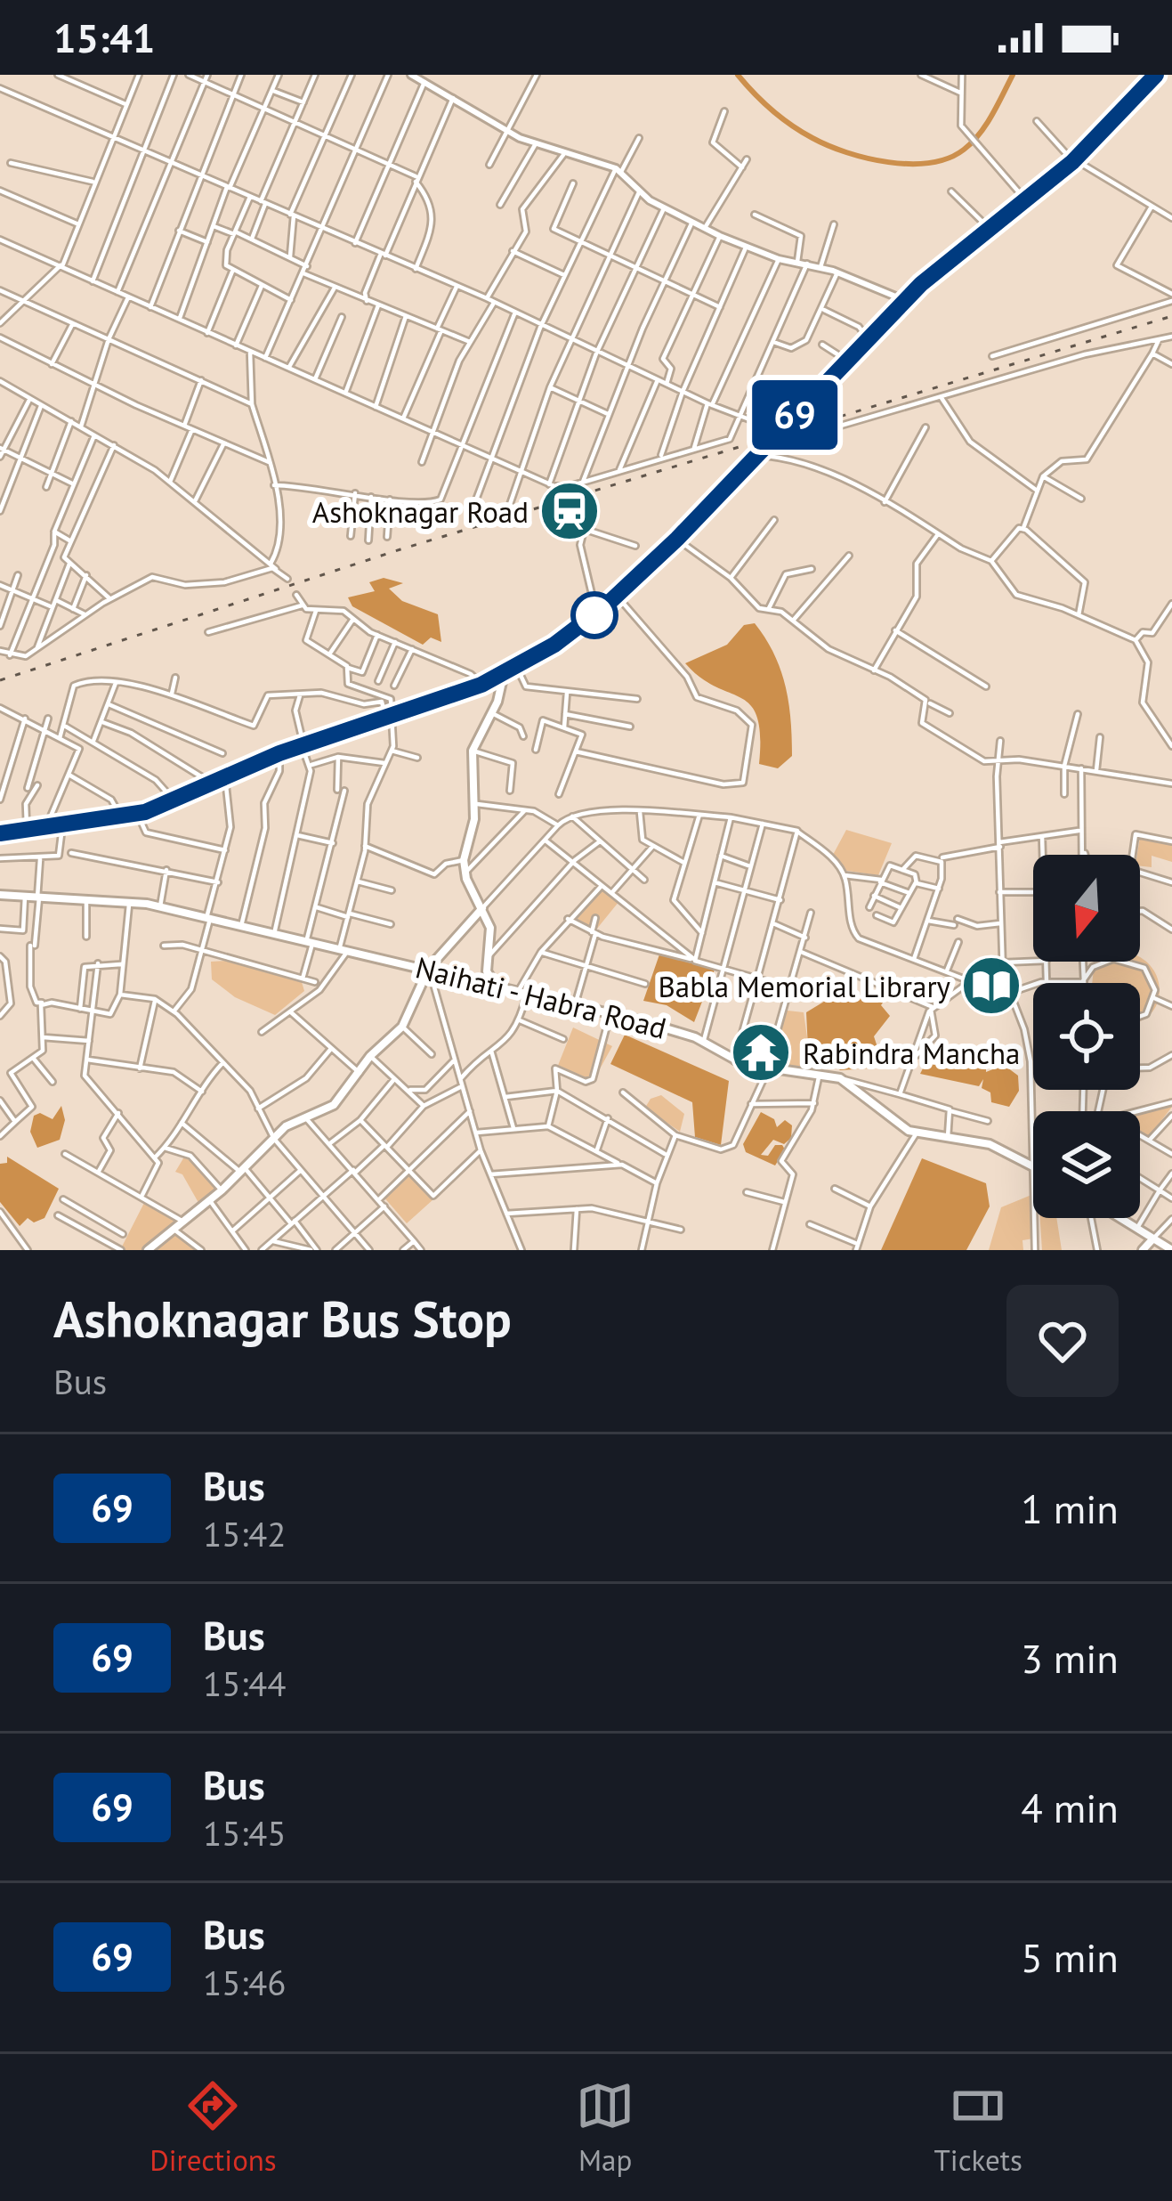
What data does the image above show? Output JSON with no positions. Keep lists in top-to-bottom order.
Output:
{
  "streets": {
    "main road": ["Naihati - Habra Road"]
  },
  "places": {
    "station": ["Ashoknagar Road"],
    "library": ["Babla Memorial Library"],
    "temple": ["Rabindra Mancha"]
  },
  "lines": ["bus line 69"],
  "north": "bottom",
  "page": {
    "status": "15:41",
    "on_map": "69",
    "heading": ["Ashoknagar Bus Stop", "Bus"],
    "list": [
      {
        "mark": "69",
        "name": "Bus",
        "note": "15:42",
        "value": "1 min"
      },
      {
        "mark": "69",
        "name": "Bus",
        "note": "15:44",
        "value": "3 min"
      },
      {
        "mark": "69",
        "name": "Bus",
        "note": "15:45",
        "value": "4 min"
      },
      {
        "mark": "69",
        "name": "Bus",
        "note": "15:46",
        "value": "5 min"
      }
    ],
    "tabs": ["Directions", "Map", "Tickets"]
  }
}
